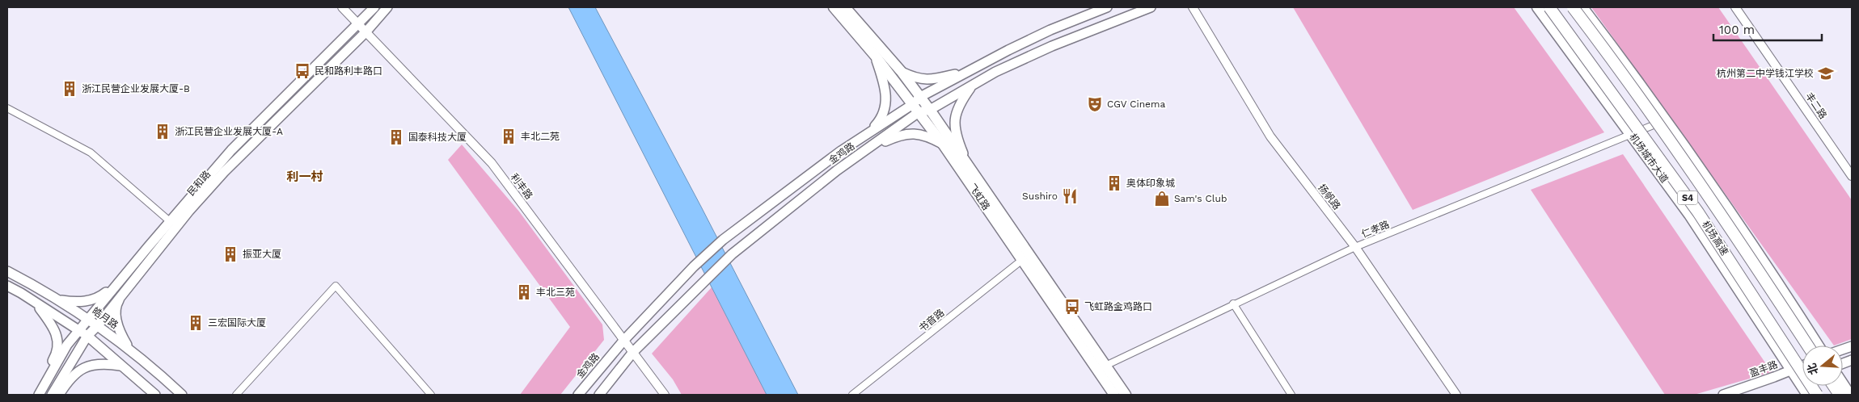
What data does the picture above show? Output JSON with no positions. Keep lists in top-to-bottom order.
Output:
{
  "streets": {
    "highway": ["S4", "机场高速"],
    "main road": [
      "金鸡路",
      "机场城市大道",
      "民和路",
      "飞虹路",
      "皓月路",
      "盈丰路"
    ],
    "street": [
      "丰二路",
      "利丰路",
      "扬帆路",
      "仁孝路",
      "书音路"
    ]
  },
  "crossings": [
    ["金鸡路", "利丰路"],
    ["金鸡路", "飞虹路"],
    ["机场城市大道", "仁孝路"],
    ["机场城市大道", "盈丰路"],
    ["民和路", "利丰路"],
    ["民和路", "皓月路"],
    ["飞虹路", "仁孝路"],
    ["飞虹路", "书音路"],
    ["扬帆路", "仁孝路"]
  ],
  "districts": ["利一村"],
  "places": {
    "bus stop": ["民和路利丰路口", "飞虹路金鸡路口"],
    "school or university": ["杭州第二中学钱江学校"],
    "building": [
      "浙江民营企业发展大厦-B",
      "浙江民营企业发展大厦-A",
      "丰北二苑",
      "国泰科技大厦",
      "奥体印象城",
      "振亚大厦",
      "丰北三苑",
      "三宏国际大厦"
    ],
    "theatre": ["CGV Cinema"],
    "restaurant": ["Sushiro"],
    "shop": ["Sam's Club"]
  },
  "scale_bar": "100 m",
  "north": "left"
}
